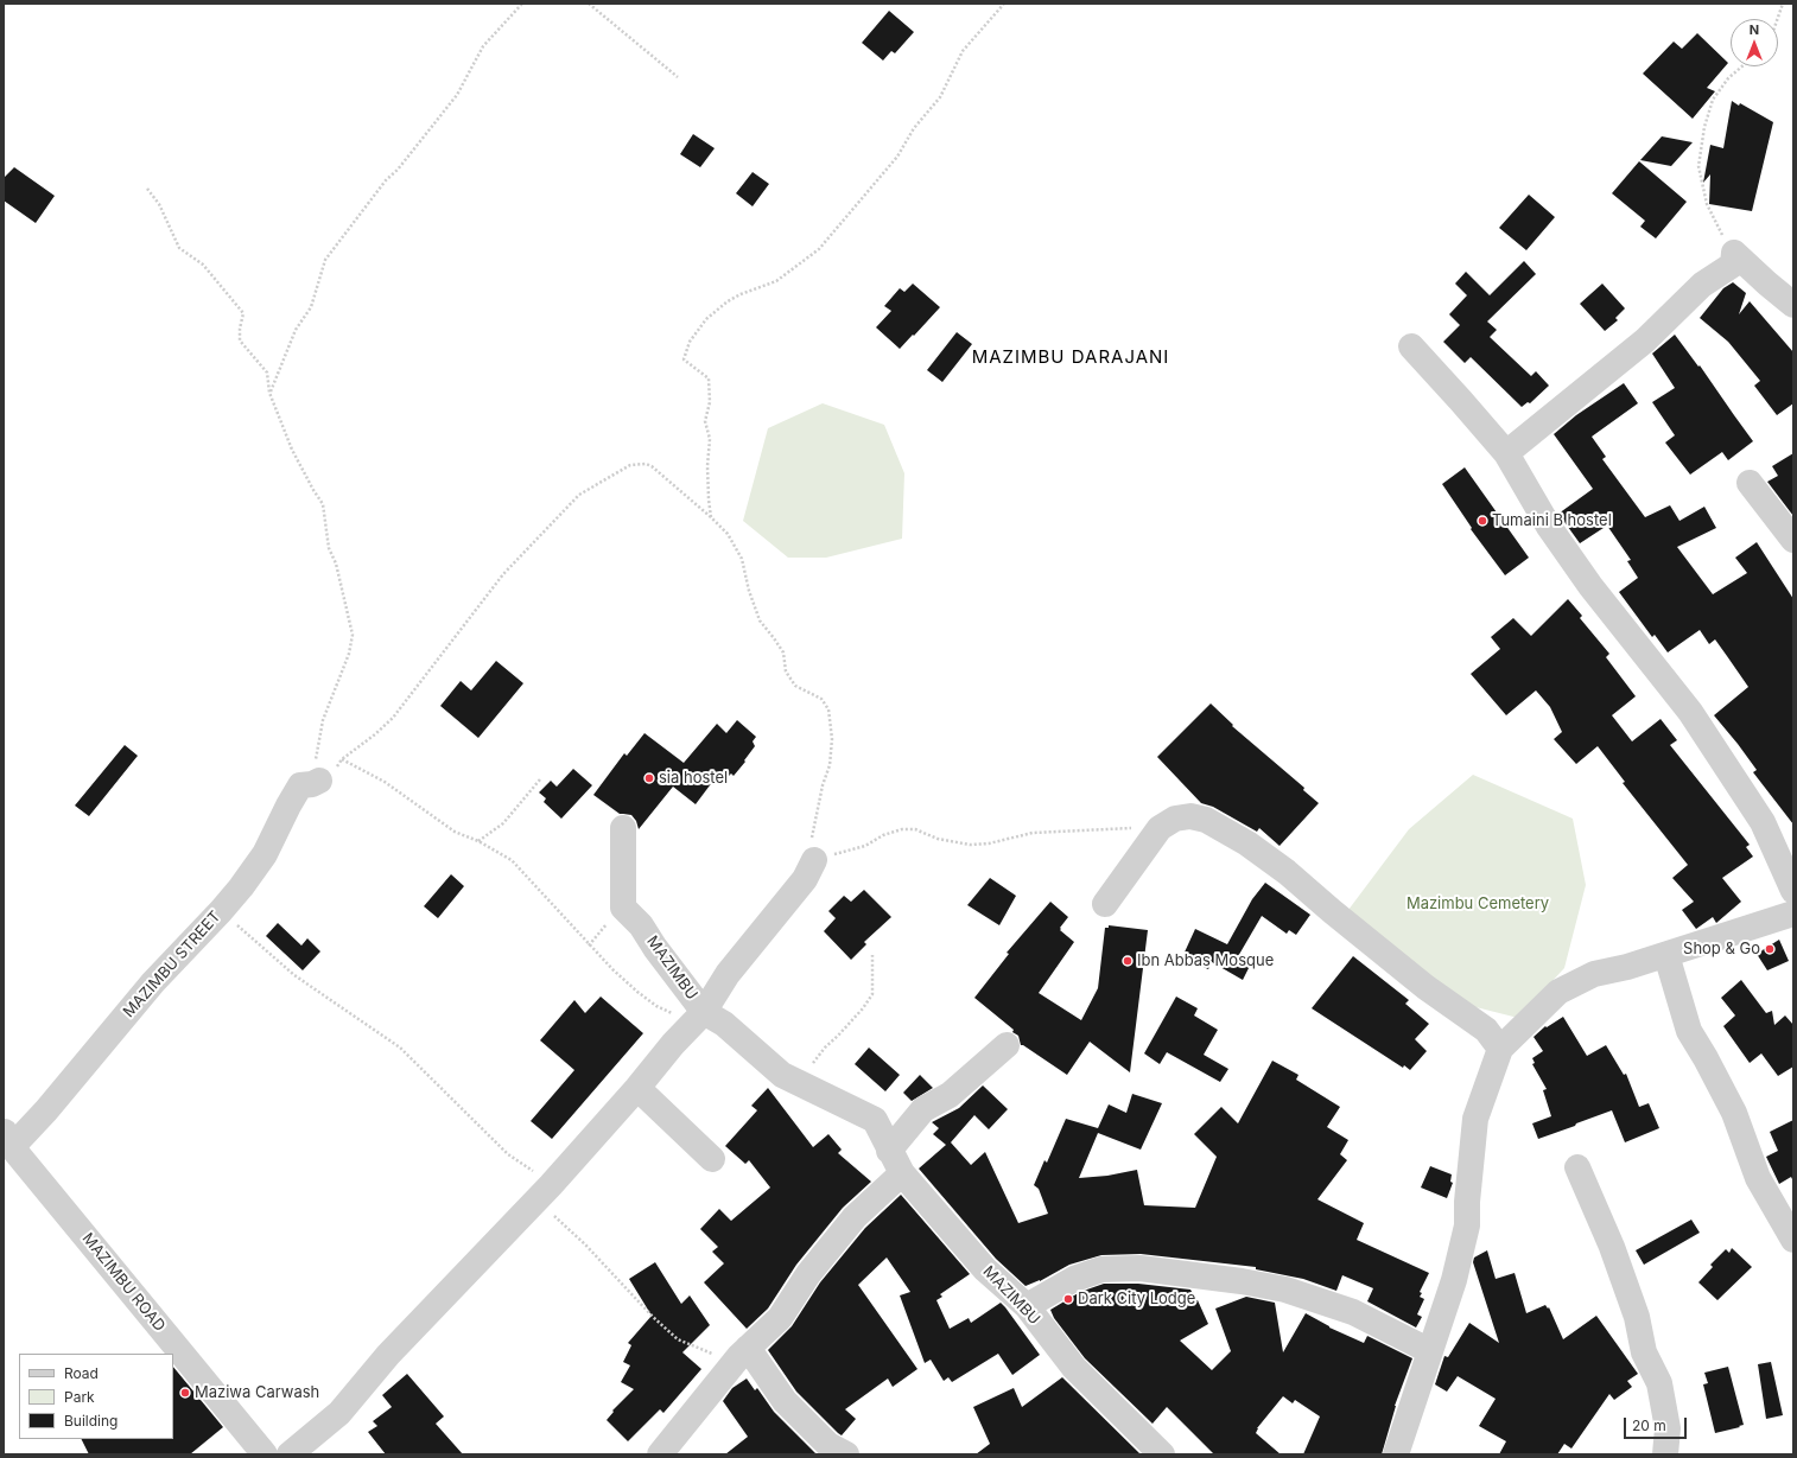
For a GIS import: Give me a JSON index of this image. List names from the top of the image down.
{
  "streets": {
    "street": ["MAZIMBU STREET", "MAZIMBU", "MAZIMBU ROAD"]
  },
  "crossings": [
    ["MAZIMBU STREET", "MAZIMBU ROAD"]
  ],
  "districts": ["MAZIMBU DARAJANI"],
  "parks": ["Mazimbu Cemetery"],
  "places": [
    "Tumaini B hostel",
    "sia hostel",
    "Shop & Go",
    "Ibn Abbas Mosque",
    "Dark City Lodge",
    "Maziwa Carwash"
  ],
  "legend": ["Road", "Park", "Building"],
  "scale_bar": "20 m",
  "north": "top"
}
